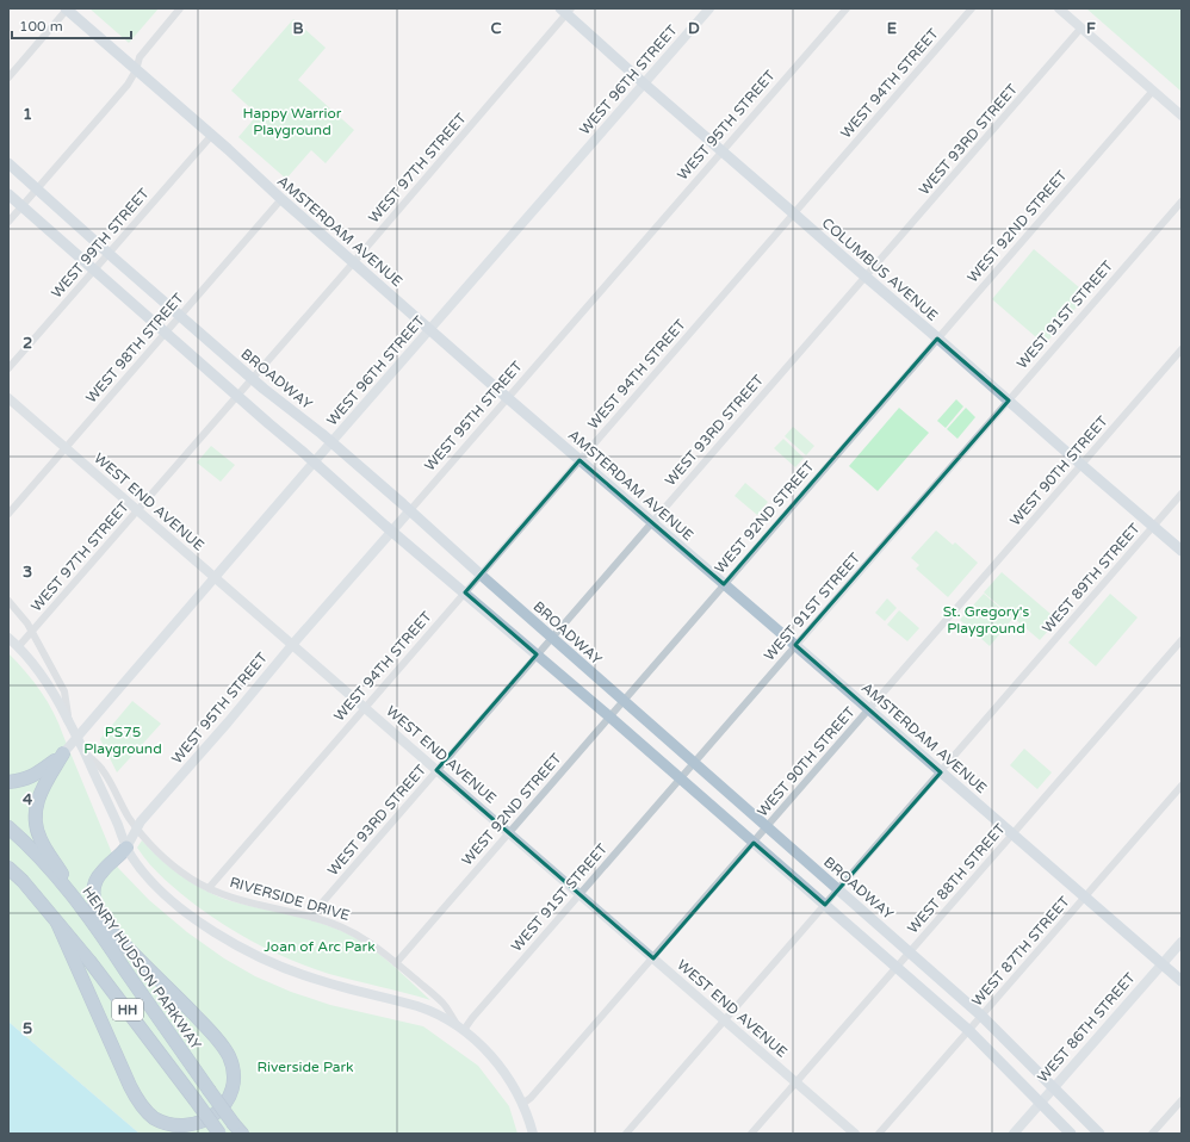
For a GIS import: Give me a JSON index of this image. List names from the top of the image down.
{
  "streets": {
    "highway": ["HENRY HUDSON PARKWAY", "HH"],
    "main road": [
      "WEST 96TH STREET",
      "WEST 95TH STREET",
      "AMSTERDAM AVENUE",
      "COLUMBUS AVENUE",
      "BROADWAY",
      "WEST END AVENUE",
      "RIVERSIDE DRIVE",
      "WEST 86TH STREET"
    ],
    "street": [
      "WEST 94TH STREET",
      "WEST 93RD STREET",
      "WEST 97TH STREET",
      "WEST 92ND STREET",
      "WEST 99TH STREET",
      "WEST 91ST STREET",
      "WEST 98TH STREET",
      "WEST 90TH STREET",
      "WEST 89TH STREET",
      "WEST 88TH STREET",
      "WEST 87TH STREET"
    ]
  },
  "crossings": [
    ["WEST 96TH STREET", "AMSTERDAM AVENUE"],
    ["WEST 96TH STREET", "COLUMBUS AVENUE"],
    ["WEST 96TH STREET", "BROADWAY"],
    ["WEST 96TH STREET", "WEST END AVENUE"],
    ["WEST 94TH STREET", "AMSTERDAM AVENUE"],
    ["WEST 94TH STREET", "COLUMBUS AVENUE"],
    ["WEST 94TH STREET", "BROADWAY"],
    ["WEST 94TH STREET", "WEST END AVENUE"],
    ["WEST 94TH STREET", "RIVERSIDE DRIVE"],
    ["WEST 95TH STREET", "AMSTERDAM AVENUE"],
    ["WEST 95TH STREET", "COLUMBUS AVENUE"],
    ["WEST 95TH STREET", "BROADWAY"],
    ["WEST 95TH STREET", "WEST END AVENUE"],
    ["WEST 95TH STREET", "RIVERSIDE DRIVE"],
    ["WEST 93RD STREET", "AMSTERDAM AVENUE"],
    ["WEST 93RD STREET", "COLUMBUS AVENUE"],
    ["WEST 93RD STREET", "BROADWAY"],
    ["WEST 93RD STREET", "WEST END AVENUE"],
    ["WEST 93RD STREET", "RIVERSIDE DRIVE"],
    ["WEST 97TH STREET", "AMSTERDAM AVENUE"],
    ["WEST 97TH STREET", "COLUMBUS AVENUE"],
    ["WEST 97TH STREET", "BROADWAY"],
    ["WEST 97TH STREET", "WEST END AVENUE"],
    ["WEST 97TH STREET", "RIVERSIDE DRIVE"],
    ["WEST 92ND STREET", "AMSTERDAM AVENUE"],
    ["WEST 92ND STREET", "COLUMBUS AVENUE"],
    ["WEST 92ND STREET", "BROADWAY"],
    ["WEST 92ND STREET", "WEST END AVENUE"],
    ["WEST 92ND STREET", "RIVERSIDE DRIVE"],
    ["AMSTERDAM AVENUE", "WEST 99TH STREET"],
    ["AMSTERDAM AVENUE", "WEST 91ST STREET"],
    ["AMSTERDAM AVENUE", "WEST 98TH STREET"],
    ["AMSTERDAM AVENUE", "WEST 90TH STREET"],
    ["AMSTERDAM AVENUE", "WEST 89TH STREET"],
    ["AMSTERDAM AVENUE", "WEST 88TH STREET"],
    ["AMSTERDAM AVENUE", "WEST 87TH STREET"],
    ["AMSTERDAM AVENUE", "WEST 86TH STREET"],
    ["WEST 99TH STREET", "BROADWAY"],
    ["COLUMBUS AVENUE", "WEST 91ST STREET"],
    ["COLUMBUS AVENUE", "WEST 90TH STREET"],
    ["COLUMBUS AVENUE", "WEST 89TH STREET"],
    ["WEST 91ST STREET", "BROADWAY"],
    ["WEST 91ST STREET", "WEST END AVENUE"],
    ["WEST 91ST STREET", "RIVERSIDE DRIVE"],
    ["WEST 98TH STREET", "BROADWAY"],
    ["WEST 98TH STREET", "WEST END AVENUE"],
    ["BROADWAY", "WEST 90TH STREET"],
    ["BROADWAY", "WEST 89TH STREET"],
    ["BROADWAY", "WEST 88TH STREET"],
    ["BROADWAY", "WEST 87TH STREET"],
    ["BROADWAY", "WEST 86TH STREET"],
    ["WEST 90TH STREET", "WEST END AVENUE"],
    ["WEST 90TH STREET", "RIVERSIDE DRIVE"],
    ["WEST END AVENUE", "WEST 89TH STREET"],
    ["WEST END AVENUE", "WEST 88TH STREET"]
  ],
  "parks": [
    "Happy Warrior Playground",
    "St. Gregory's Playground",
    "PS75 Playground",
    "Joan of Arc Park",
    "Riverside Park"
  ],
  "scale_bar": "100 m",
  "grid": {
    "columns": [
      "B",
      "C",
      "D",
      "E",
      "F"
    ],
    "rows": [
      "1",
      "2",
      "3",
      "4",
      "5"
    ]
  }
}
